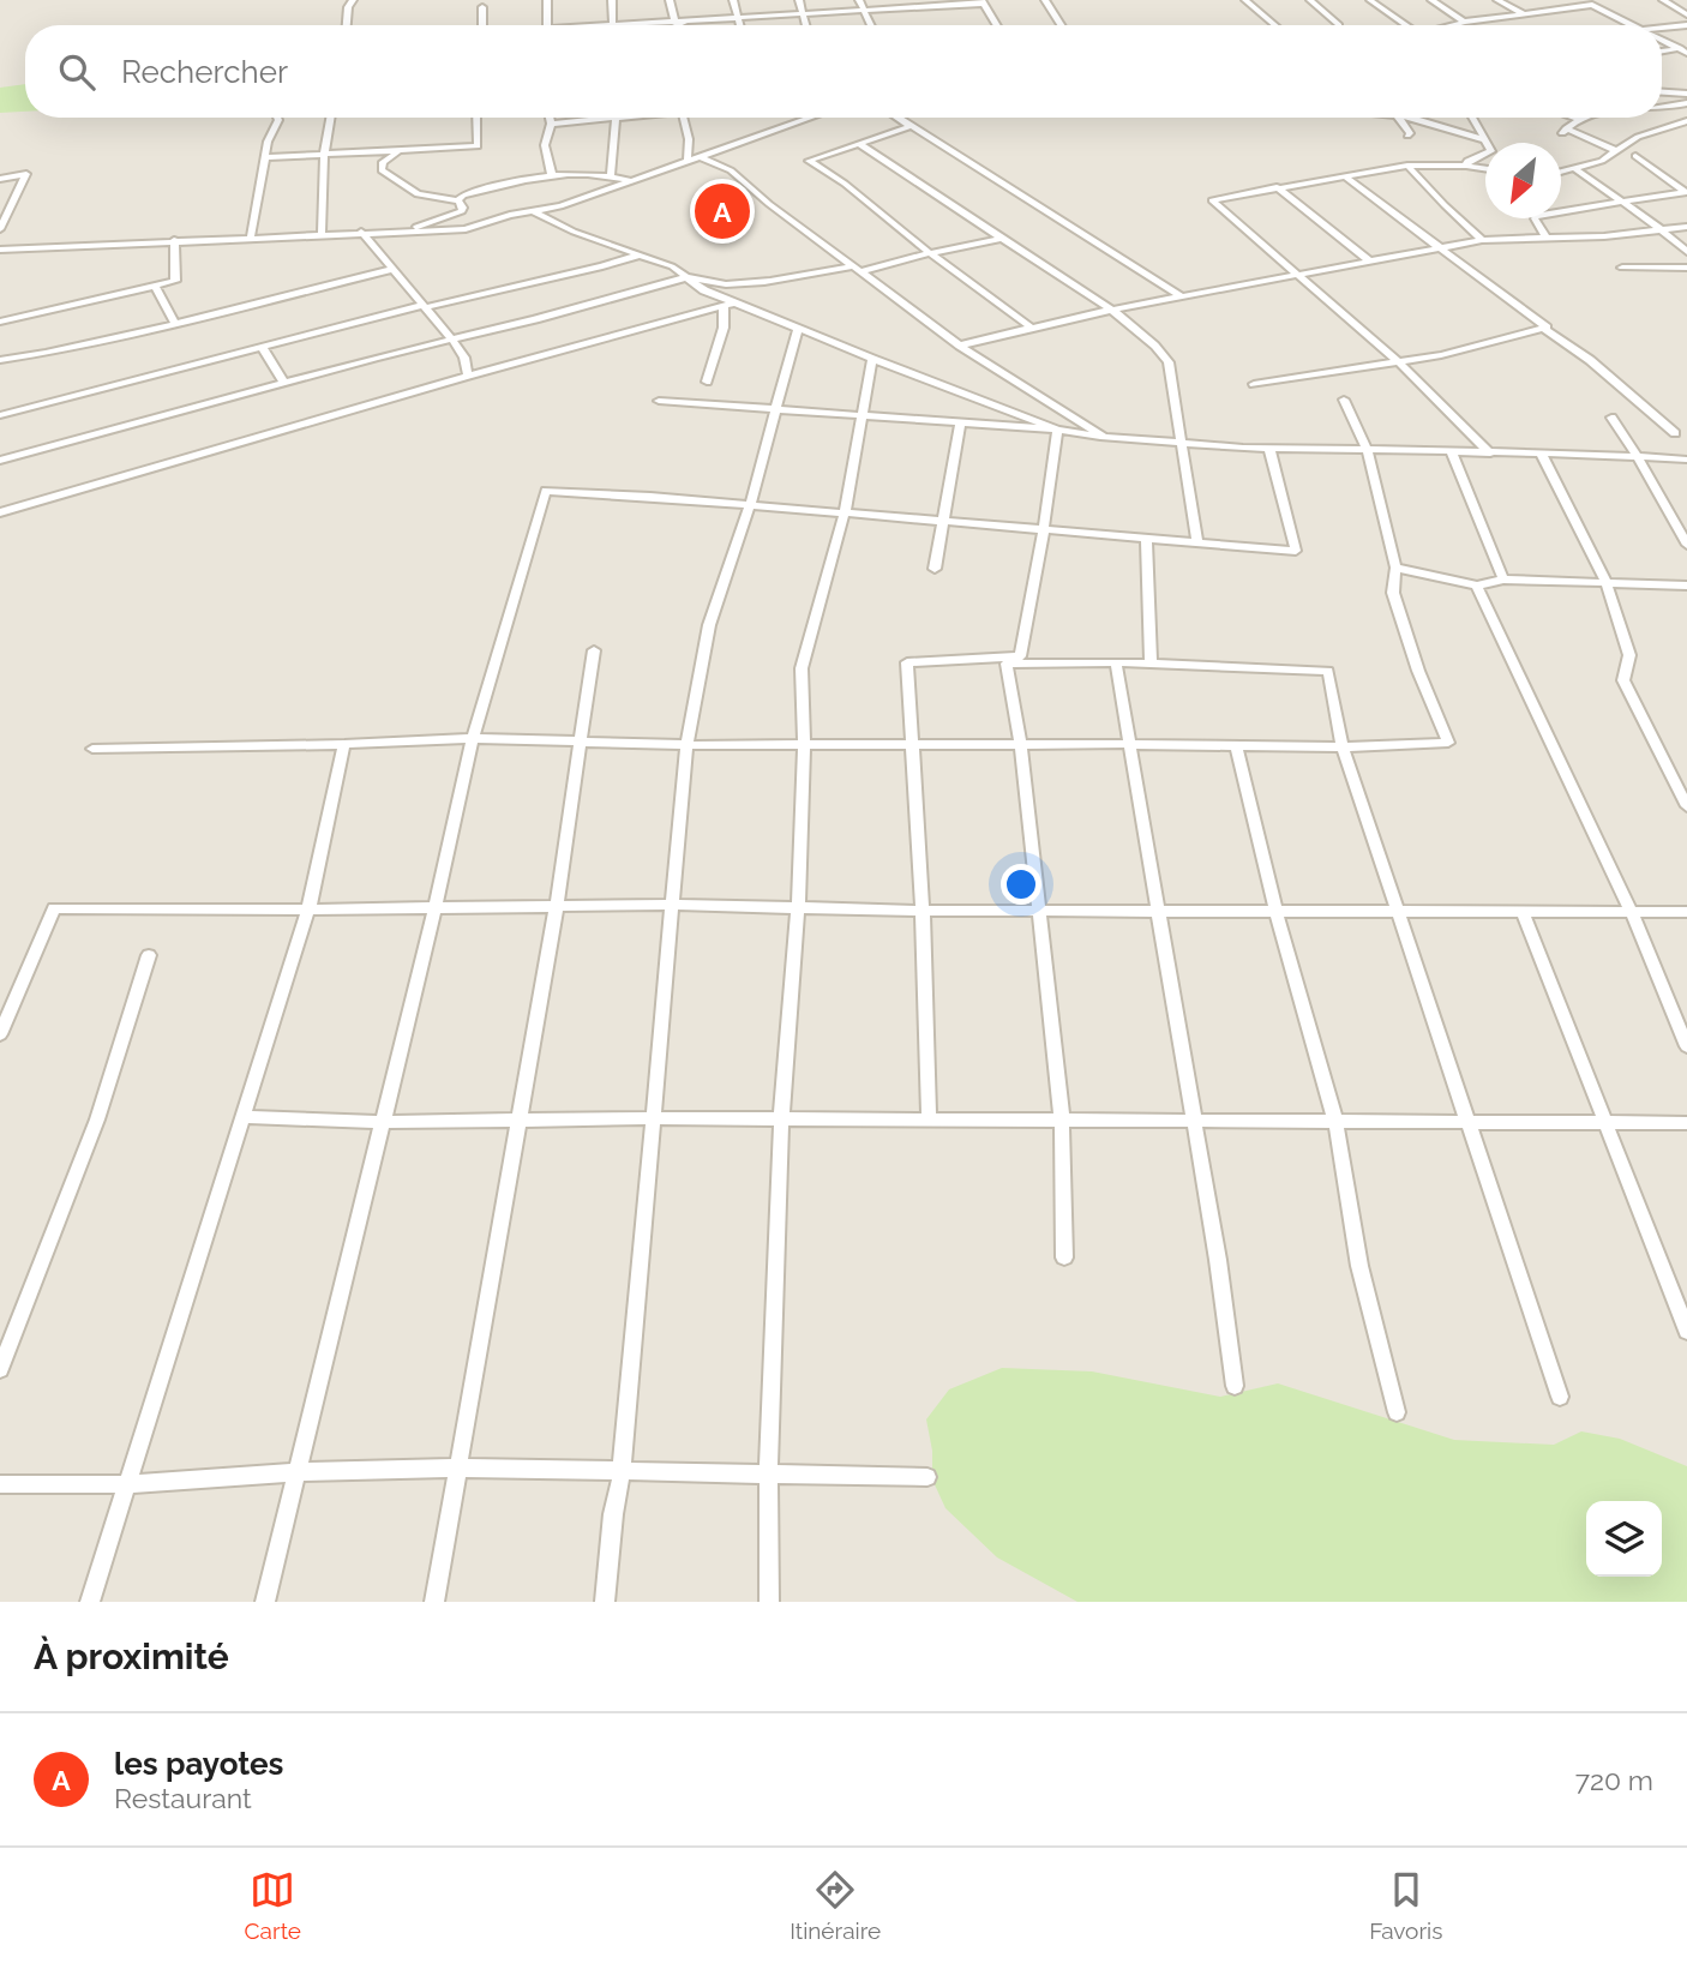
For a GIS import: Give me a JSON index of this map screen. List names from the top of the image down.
{
  "north": "bottom left",
  "page": {
    "search": "Rechercher",
    "pins": "A",
    "heading": "À proximité",
    "list": [
      {
        "mark": "A",
        "name": "les payotes",
        "note": "Restaurant",
        "value": "720 m"
      }
    ],
    "nav": ["Carte", "Itinéraire", "Favoris"]
  }
}
